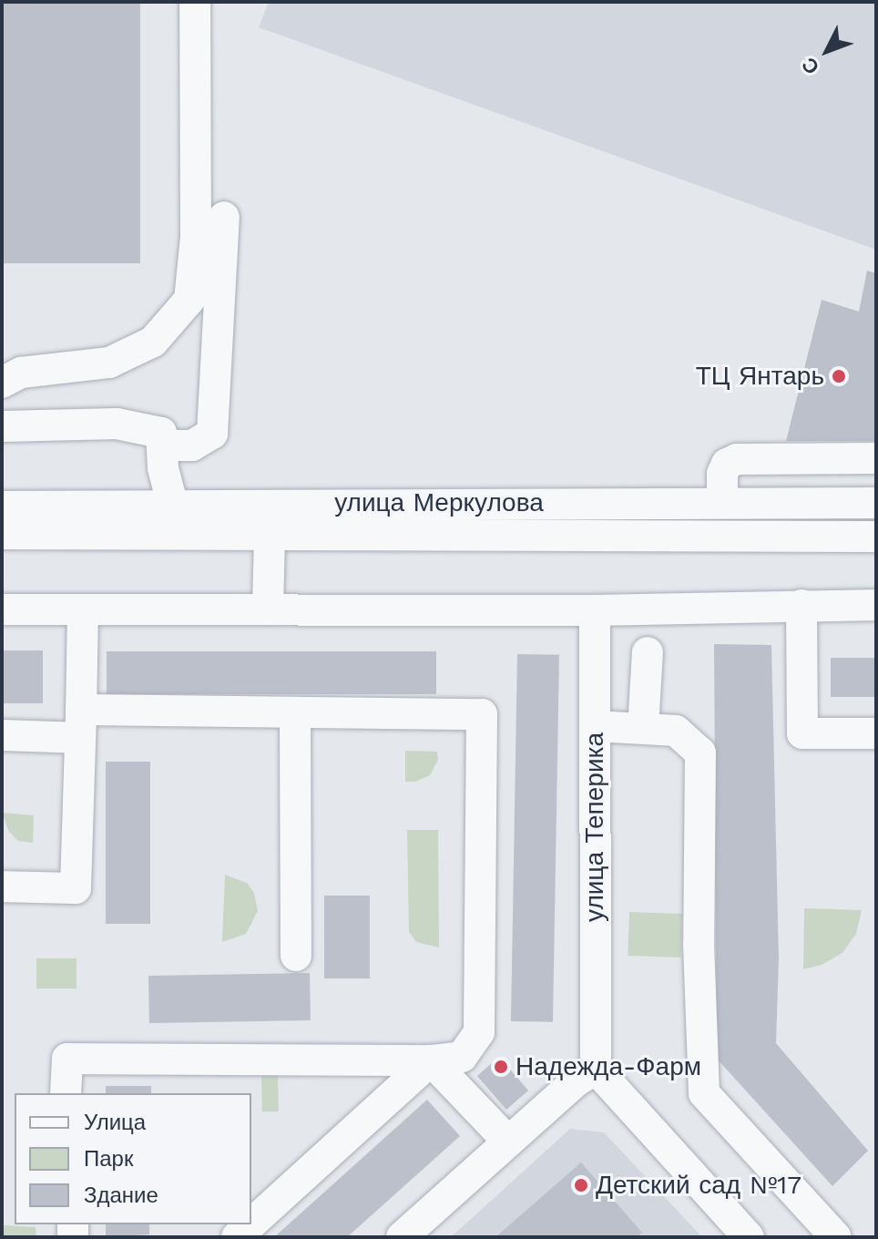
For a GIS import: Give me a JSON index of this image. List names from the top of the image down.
{
  "streets": {
    "street": ["улица Меркулова", "улица Теперика"]
  },
  "places": ["ТЦ Янтарь", "Надежда-Фарм", "Детский сад №17"],
  "legend": ["Улица", "Парк", "Здание"],
  "north": "bottom left"
}
